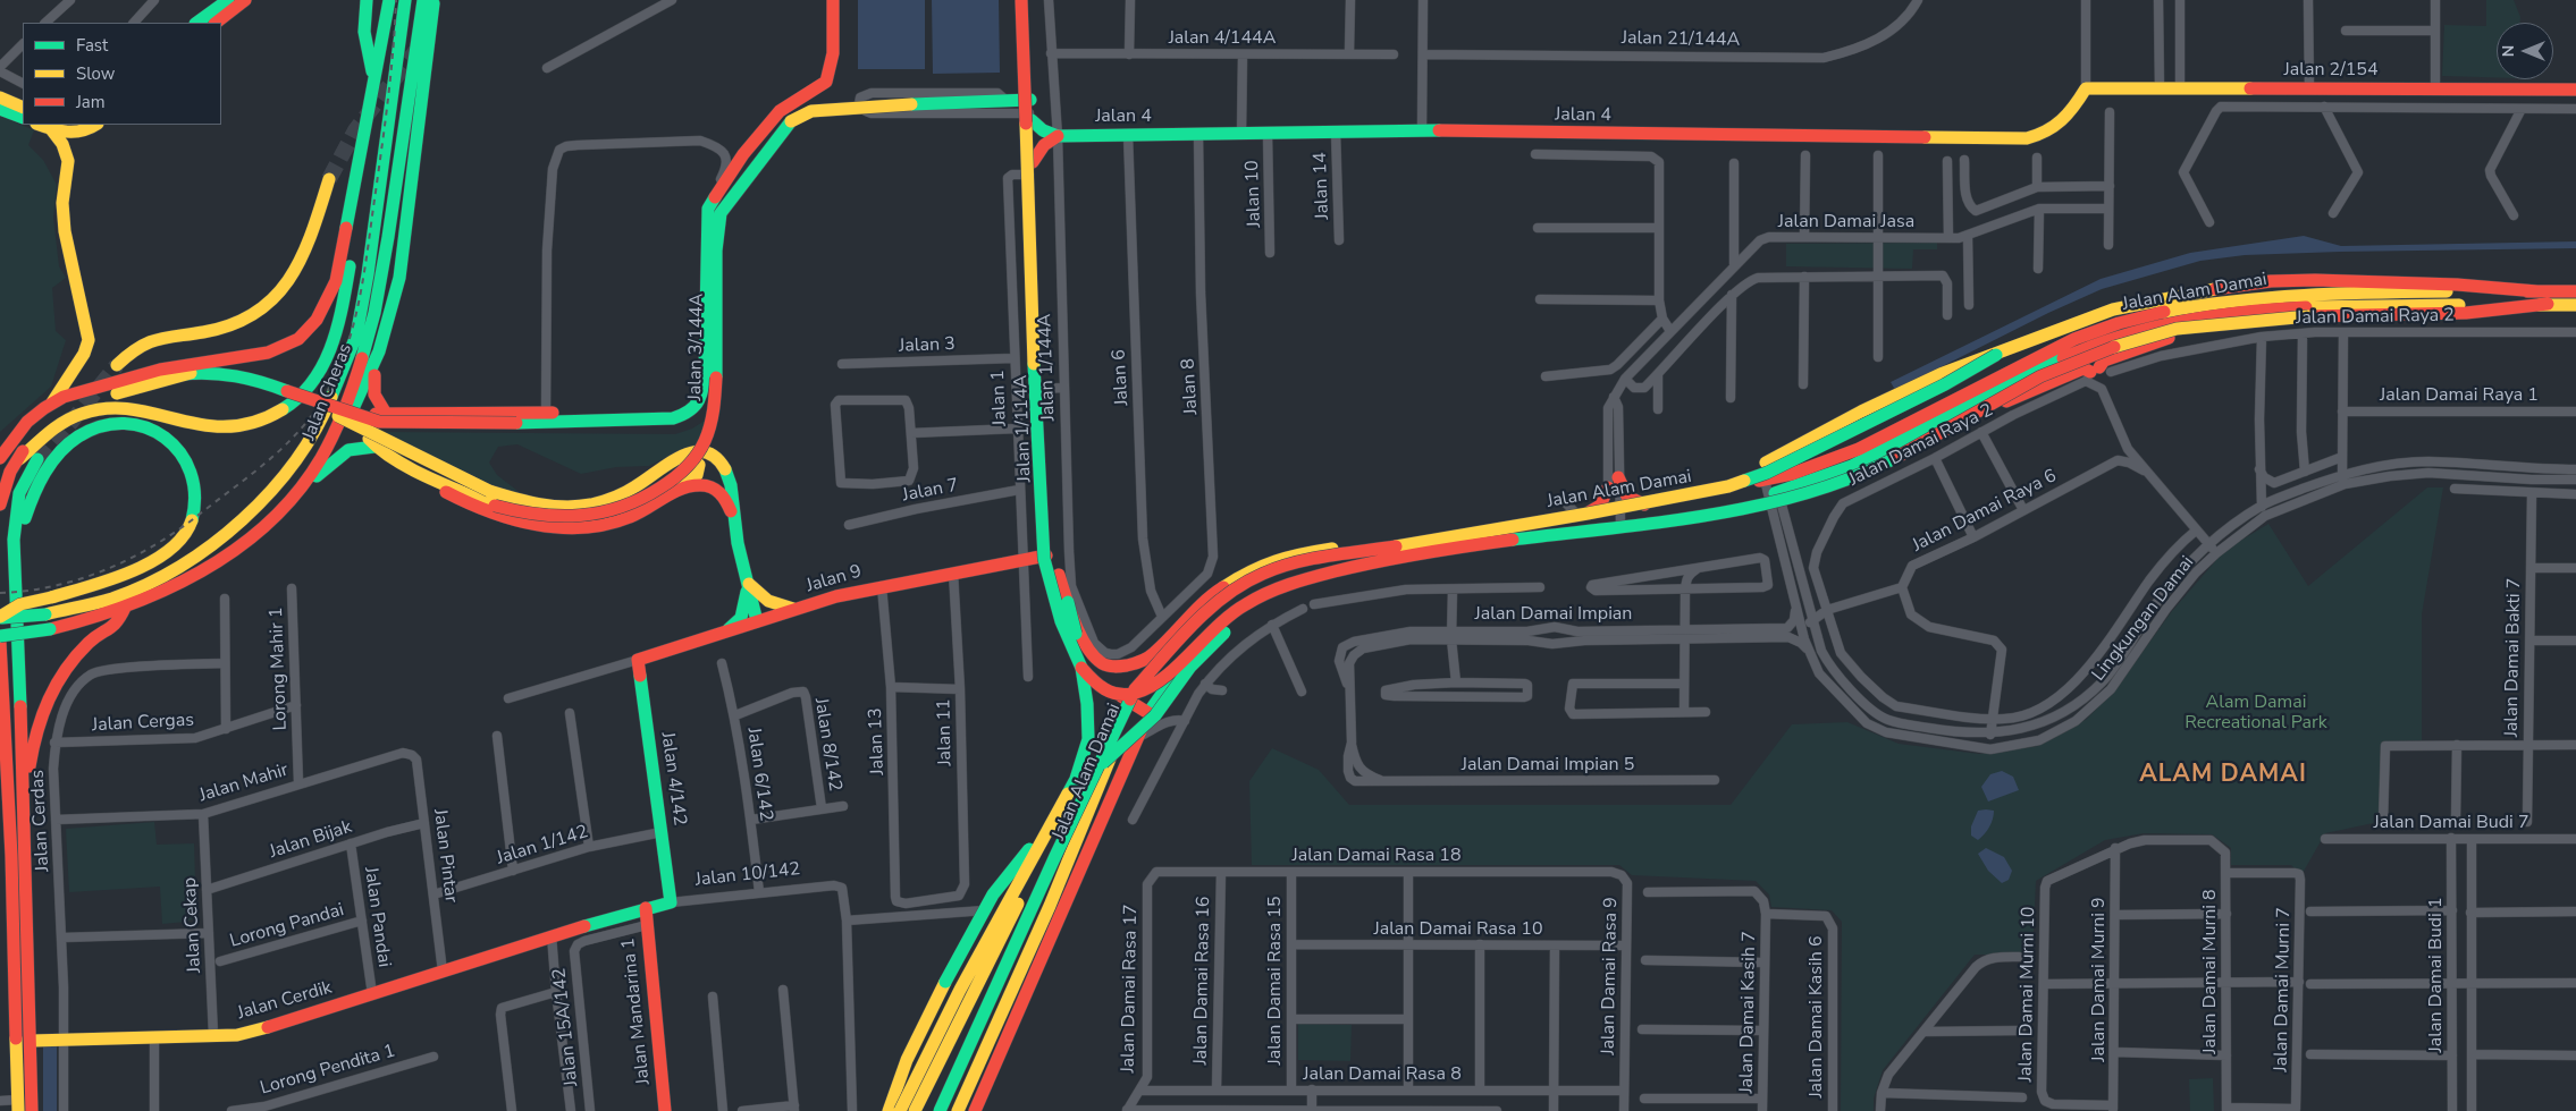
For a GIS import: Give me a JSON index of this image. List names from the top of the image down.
{
  "streets": {
    "main road": [
      "Jalan 2/154",
      "Jalan 4",
      "Jalan Alam Damai",
      "Jalan 3/144A",
      "Jalan Cheras",
      "Jalan 1/114A",
      "Jalan 9",
      "Jalan 4/142",
      "Jalan 10/142",
      "Jalan Cerdik",
      "Jalan Mandarina 1"
    ],
    "street": [
      "Jalan 4/144A",
      "Jalan 21/144A",
      "Jalan 14",
      "Jalan 10",
      "Jalan Damai Jasa",
      "Jalan Damai Raya 2",
      "Jalan 3",
      "Jalan 1/144A",
      "Jalan 6",
      "Jalan 8",
      "Jalan Damai Raya 1",
      "Jalan 1",
      "Jalan 7",
      "Jalan Damai Raya 6",
      "Jalan Damai Impian",
      "Lingkungan Damai",
      "Jalan Damai Bakti 7",
      "Lorong Mahir 1",
      "Jalan Cergas",
      "Jalan 11",
      "Jalan 13",
      "Jalan 8/142",
      "Jalan Damai Impian 5",
      "Jalan 6/142",
      "Jalan Mahir",
      "Jalan Cerdas",
      "Jalan Damai Budi 7",
      "Jalan Bijak",
      "Jalan 1/142",
      "Jalan Pintar",
      "Jalan Damai Rasa 18",
      "Jalan Pandai",
      "Jalan Cekap",
      "Lorong Pandai",
      "Jalan Damai Rasa 10",
      "Jalan Damai Murni 8",
      "Jalan Damai Budi 1",
      "Jalan Damai Rasa 9",
      "Jalan Damai Murni 9",
      "Jalan Damai Rasa 16",
      "Jalan Damai Rasa 15",
      "Jalan Damai Rasa 17",
      "Jalan Damai Murni 7",
      "Jalan Damai Murni 10",
      "Jalan Damai Kasih 7",
      "Jalan Damai Kasih 6",
      "Jalan 15A/142",
      "Lorong Pendita 1",
      "Jalan Damai Rasa 8"
    ]
  },
  "crossings": [
    ["Jalan 4/144A", "Jalan 1/144A"],
    ["Jalan 2/154", "Jalan 4"],
    ["Jalan 4", "Jalan 14"],
    ["Jalan 4", "Jalan 10"],
    ["Jalan 4", "Jalan 1/144A"],
    ["Jalan 4", "Jalan 6"],
    ["Jalan 4", "Jalan 8"],
    ["Jalan Damai Jasa", "Jalan Alam Damai"],
    ["Jalan Alam Damai", "Jalan 1/114A"],
    ["Jalan Alam Damai", "Lingkungan Damai"],
    ["Jalan 3", "Jalan 1"],
    ["Jalan 1/144A", "Jalan 6"],
    ["Jalan 1/144A", "Jalan 8"],
    ["Jalan 6", "Jalan 8"],
    ["Jalan 1", "Jalan 1/114A"],
    ["Jalan 1", "Jalan 7"],
    ["Jalan 1", "Jalan 9"],
    ["Jalan 1/114A", "Jalan 9"],
    ["Jalan 9", "Jalan 11"],
    ["Jalan 9", "Jalan 13"],
    ["Jalan 9", "Jalan 4/142"],
    ["Jalan Damai Impian", "Lingkungan Damai"],
    ["Jalan Damai Impian", "Jalan Damai Impian 5"],
    ["Lorong Mahir 1", "Jalan Cergas"],
    ["Lorong Mahir 1", "Jalan Mahir"],
    ["Jalan Cergas", "Jalan Cerdas"],
    ["Jalan 11", "Jalan 13"],
    ["Jalan 8/142", "Jalan 6/142"],
    ["Jalan 6/142", "Jalan 10/142"],
    ["Jalan 4/142", "Jalan 1/142"],
    ["Jalan 4/142", "Jalan 10/142"],
    ["Jalan Mahir", "Jalan Cerdas"],
    ["Jalan Mahir", "Jalan Pintar"],
    ["Jalan Mahir", "Jalan Cekap"],
    ["Jalan Cerdas", "Jalan Cerdik"],
    ["Jalan Damai Budi 7", "Jalan Damai Budi 1"],
    ["Jalan Bijak", "Jalan Pintar"],
    ["Jalan Bijak", "Jalan Pandai"],
    ["Jalan Bijak", "Jalan Cekap"],
    ["Jalan 1/142", "Jalan Pintar"],
    ["Jalan Pintar", "Jalan 10/142"],
    ["Jalan Pintar", "Jalan Cerdik"],
    ["Jalan Damai Rasa 18", "Jalan Damai Rasa 9"],
    ["Jalan Damai Rasa 18", "Jalan Damai Rasa 16"],
    ["Jalan Damai Rasa 18", "Jalan Damai Rasa 15"],
    ["Jalan Damai Rasa 18", "Jalan Damai Rasa 17"],
    ["Jalan 10/142", "Jalan Cerdik"],
    ["Jalan 10/142", "Jalan Mandarina 1"],
    ["Jalan Pandai", "Lorong Pandai"],
    ["Jalan Pandai", "Jalan Cerdik"],
    ["Jalan Cekap", "Jalan Cerdik"],
    ["Jalan Damai Rasa 10", "Jalan Damai Rasa 9"],
    ["Jalan Damai Rasa 10", "Jalan Damai Rasa 15"],
    ["Jalan Damai Murni 8", "Jalan Damai Murni 9"],
    ["Jalan Damai Murni 8", "Jalan Damai Murni 7"],
    ["Jalan Damai Murni 8", "Jalan Damai Murni 10"],
    ["Jalan Damai Rasa 9", "Jalan Damai Rasa 8"],
    ["Jalan Damai Murni 9", "Jalan Damai Murni 10"],
    ["Jalan Damai Rasa 16", "Jalan Damai Rasa 8"],
    ["Jalan Damai Rasa 15", "Jalan Damai Rasa 8"],
    ["Jalan Damai Rasa 17", "Jalan Damai Rasa 8"],
    ["Jalan Mandarina 1", "Jalan 15A/142"],
    ["Jalan Damai Kasih 7", "Jalan Damai Kasih 6"]
  ],
  "districts": ["ALAM DAMAI"],
  "parks": ["Alam Damai Recreational Park"],
  "legend": ["Fast", "Slow", "Jam"],
  "north": "left"
}
